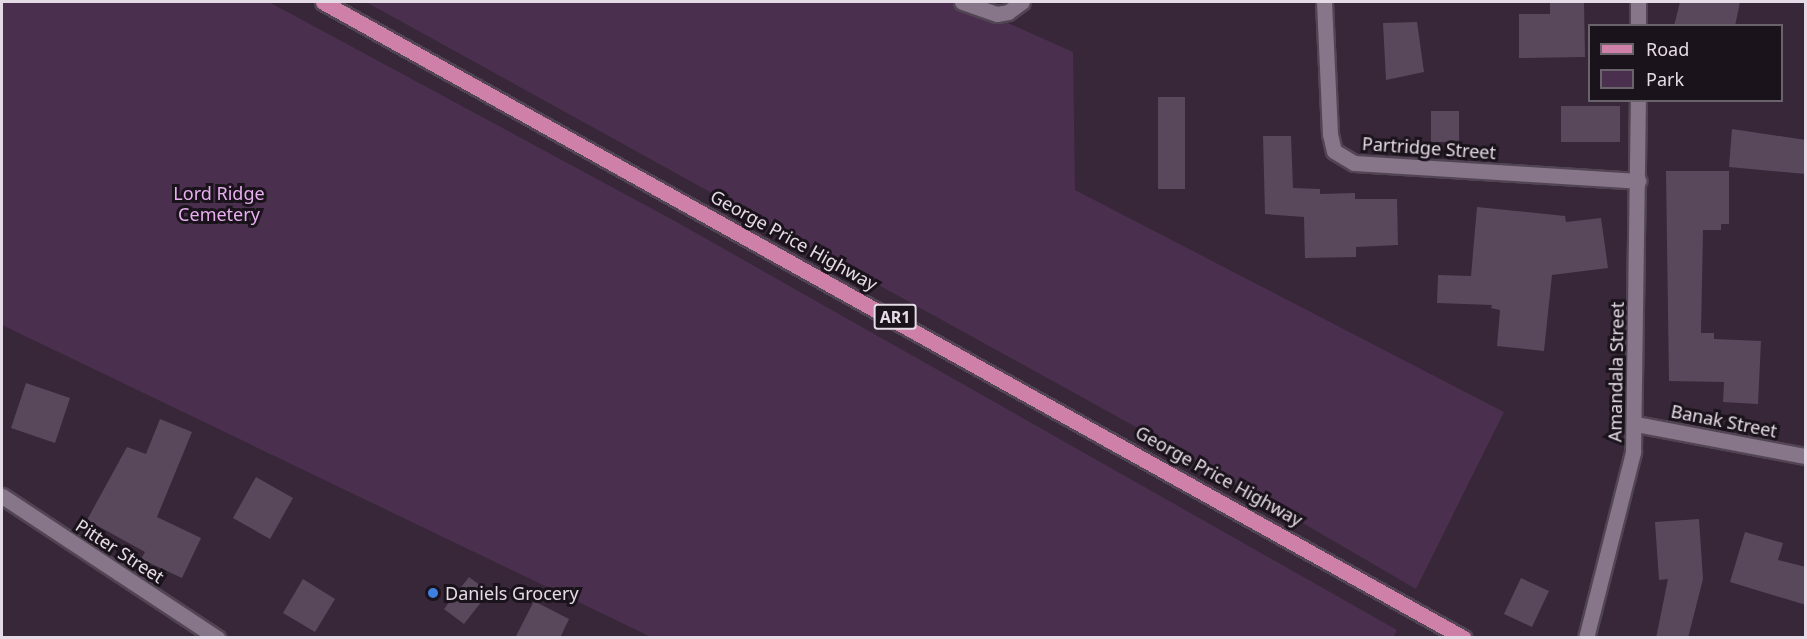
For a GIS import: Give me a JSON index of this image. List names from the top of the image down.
{
  "streets": {
    "main road": ["George Price Highway", "AR1"],
    "street": [
      "Partridge Street",
      "Amandala Street",
      "Banak Street",
      "Pitter Street"
    ]
  },
  "crossings": [
    ["Partridge Street", "Amandala Street"],
    ["Amandala Street", "Banak Street"]
  ],
  "parks": ["Lord Ridge Cemetery"],
  "places": ["Daniels Grocery"],
  "legend": ["Road", "Park"]
}
